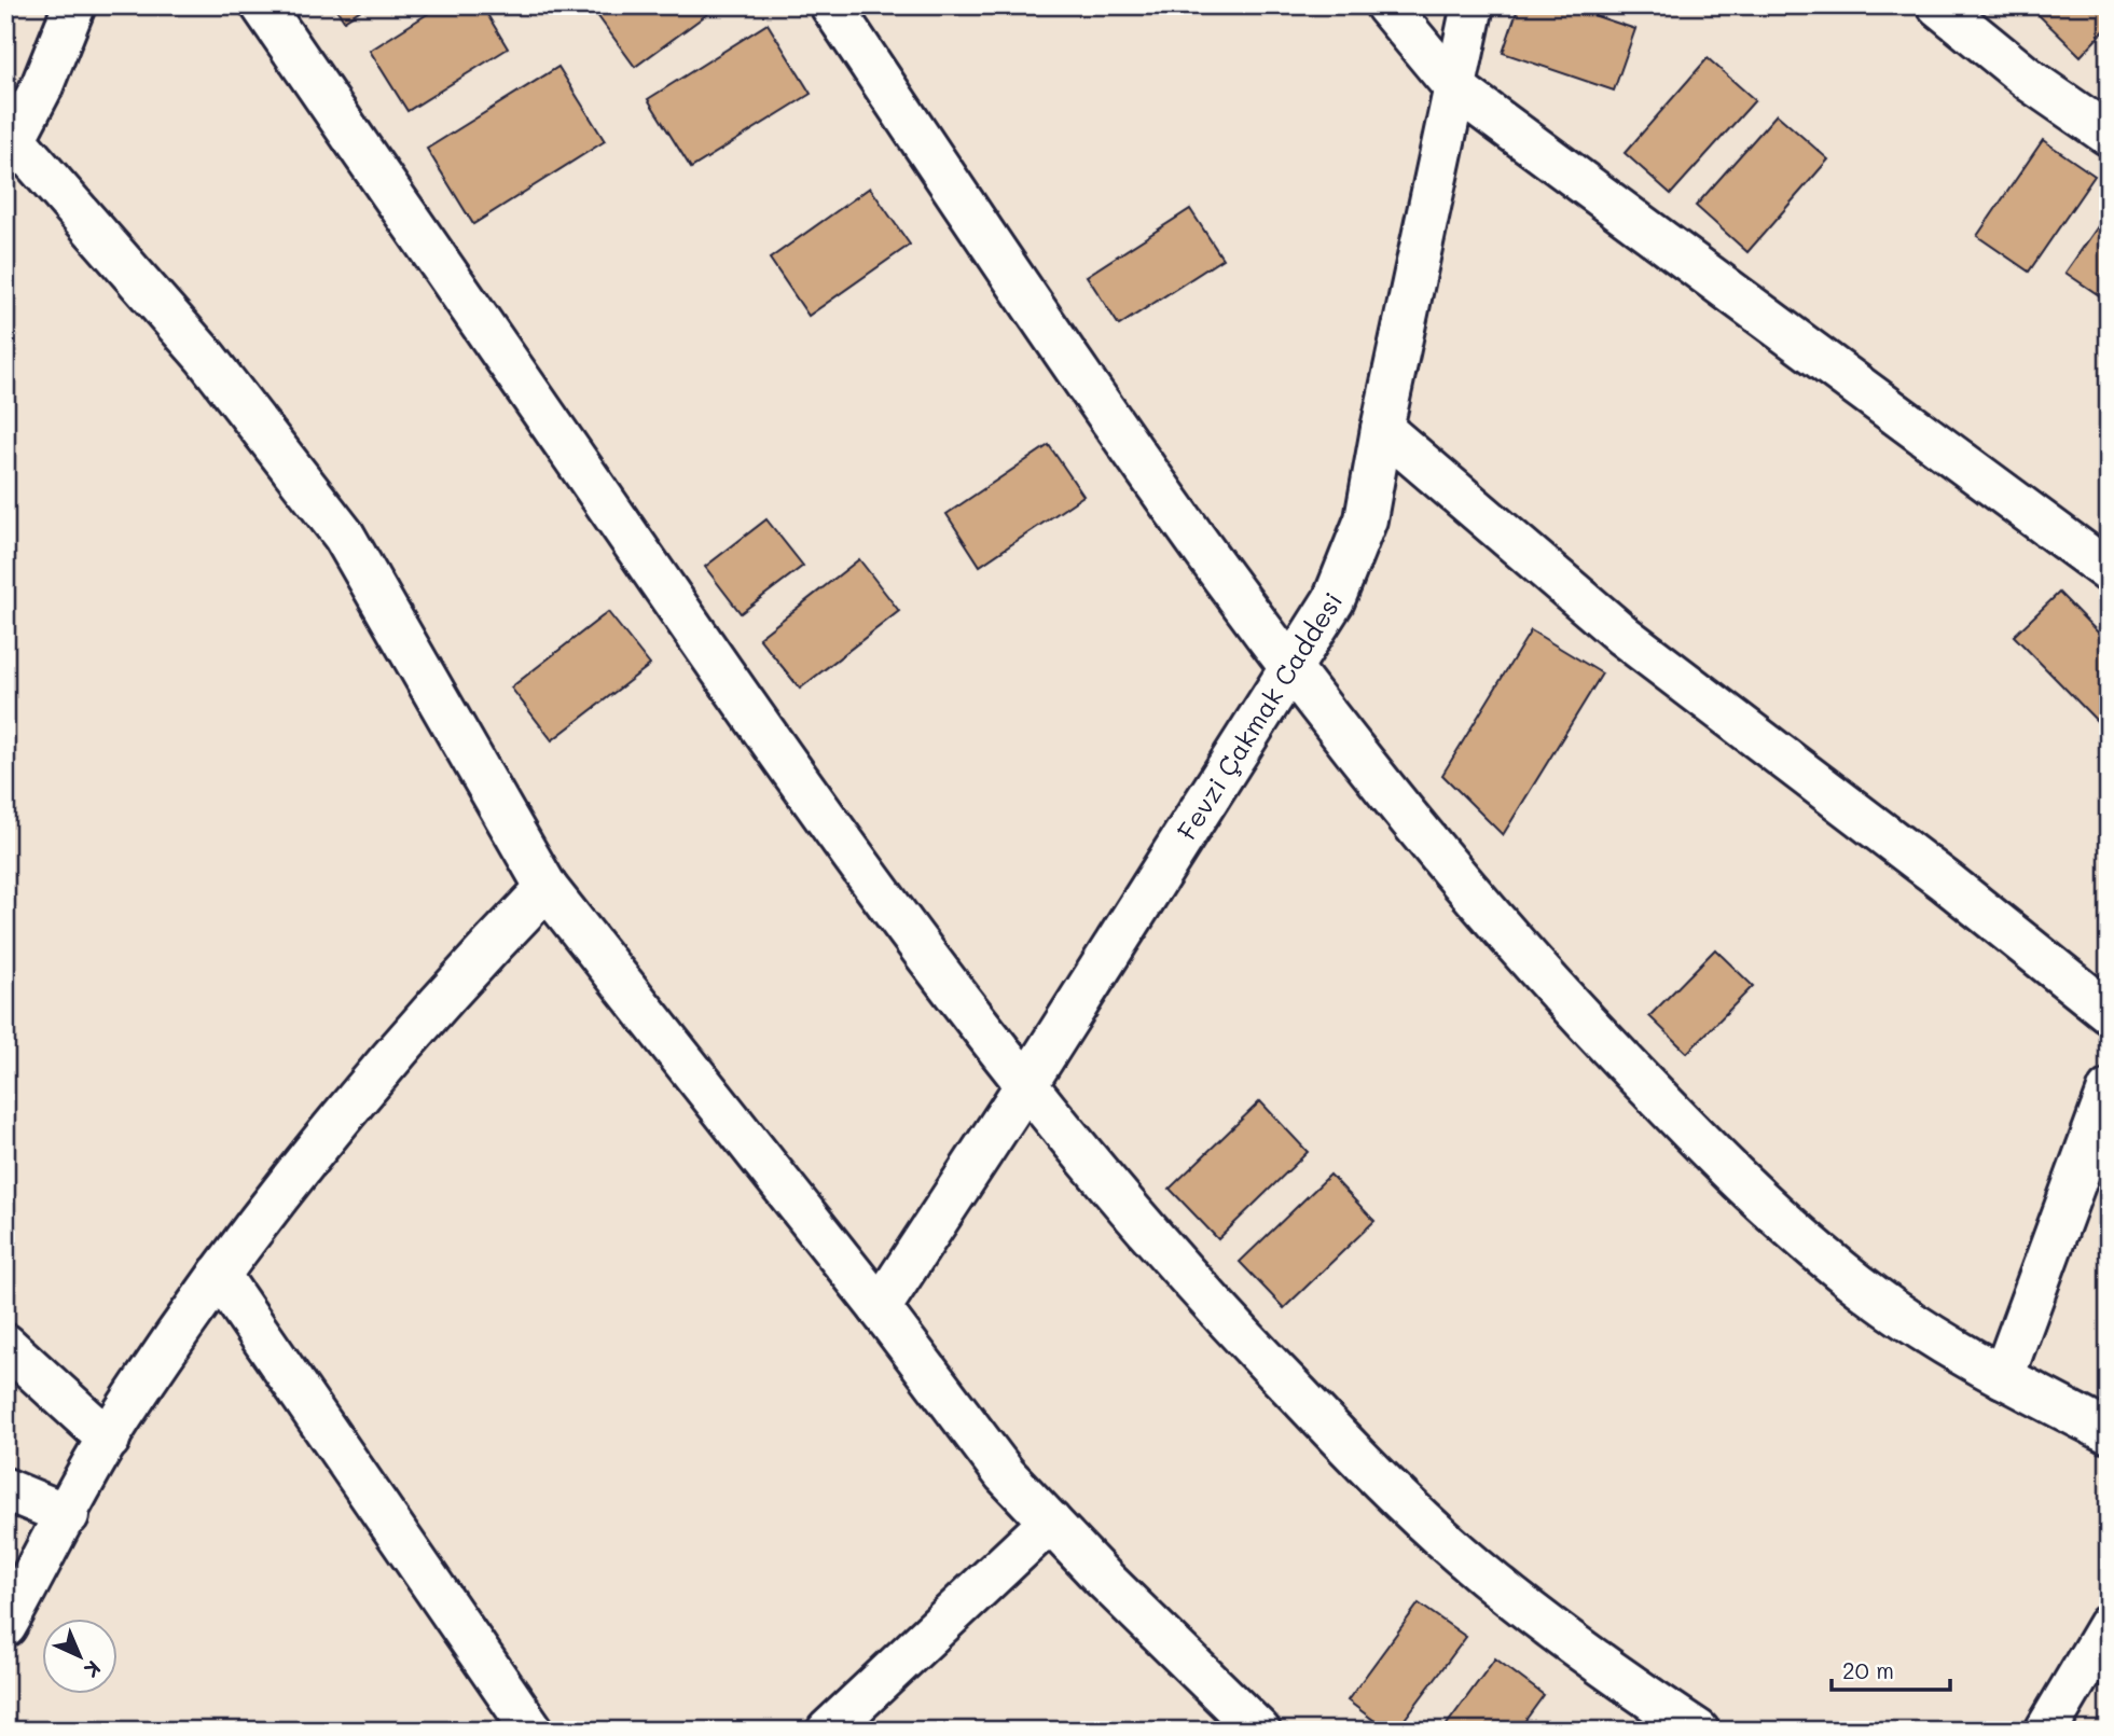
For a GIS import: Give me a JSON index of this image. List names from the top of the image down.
{
  "streets": {
    "street": ["Fevzi Çakmak Caddesi"]
  },
  "scale_bar": "20 m",
  "north": "bottom right"
}
